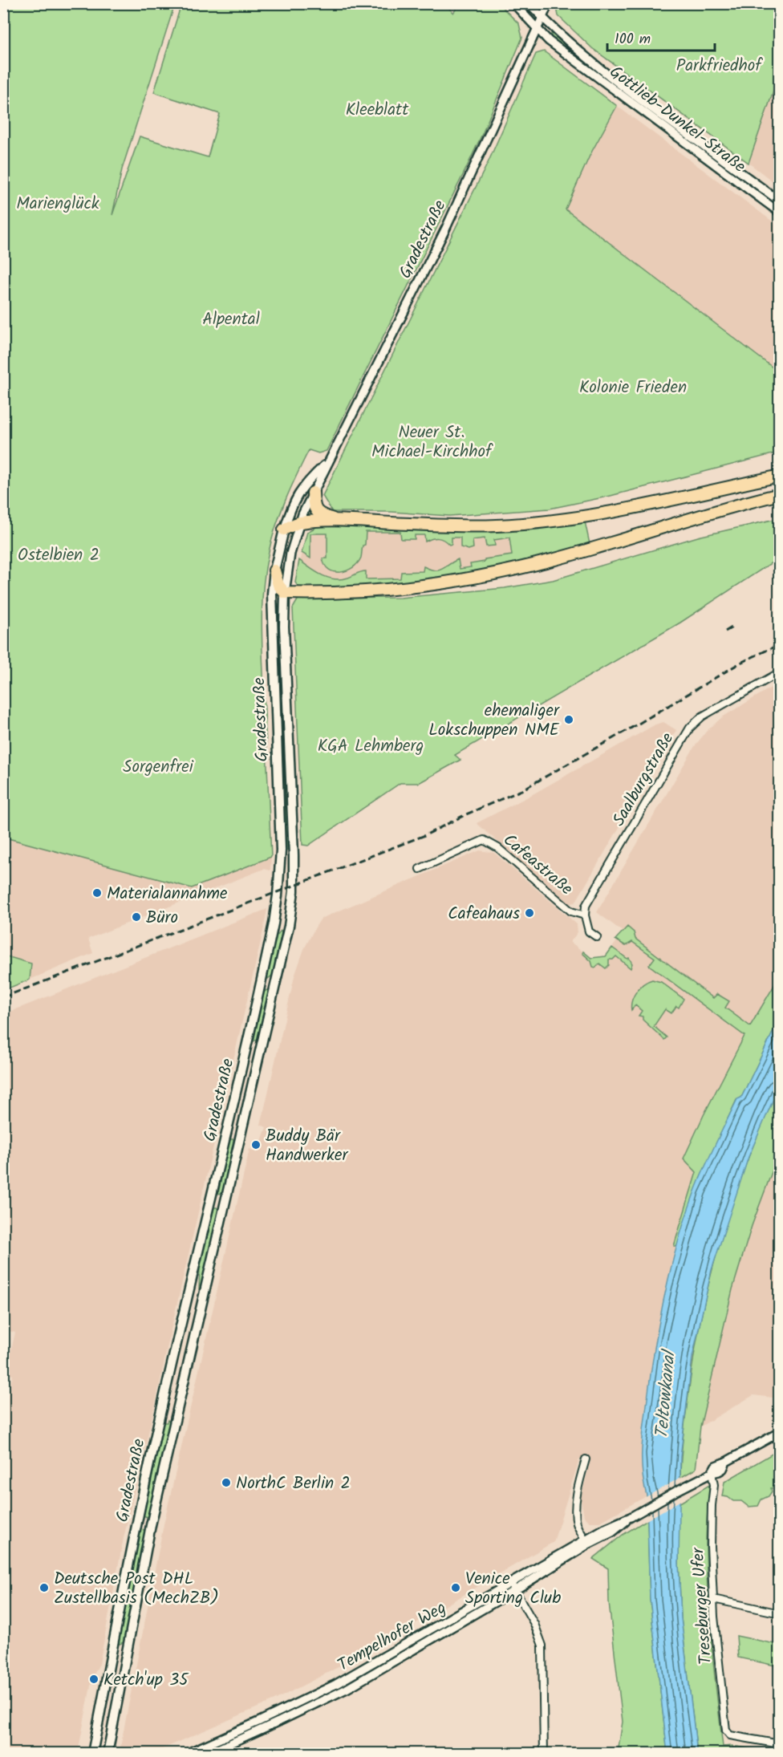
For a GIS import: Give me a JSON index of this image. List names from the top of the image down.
{
  "streets": {
    "main road": ["Gradestraße"],
    "street": [
      "Gottlieb-Dunkel-Straße",
      "Saalburgstraße",
      "Cafeastraße",
      "Treseburger Ufer",
      "Tempelhofer Weg"
    ]
  },
  "crossings": [
    ["Gottlieb-Dunkel-Straße", "Gradestraße"],
    ["Saalburgstraße", "Cafeastraße"],
    ["Treseburger Ufer", "Tempelhofer Weg"]
  ],
  "water": ["Teltowkanal"],
  "parks": [
    "Parkfriedhof",
    "Kleeblatt",
    "Marienglück",
    "Alpental",
    "Kolonie Frieden",
    "Neuer St. Michael-Kirchhof",
    "Ostelbien 2",
    "KGA Lehmberg",
    "Sorgenfrei"
  ],
  "places": [
    "ehemaliger Lokschuppen NME",
    "Materialannahme",
    "Cafeahaus",
    "Büro",
    "Buddy Bär Handwerker",
    "NorthC Berlin 2",
    "Deutsche Post DHL Zustellbasis (MechZB)",
    "Venice Sporting Club",
    "Ketch'up 35"
  ],
  "scale_bar": "100 m"
}
